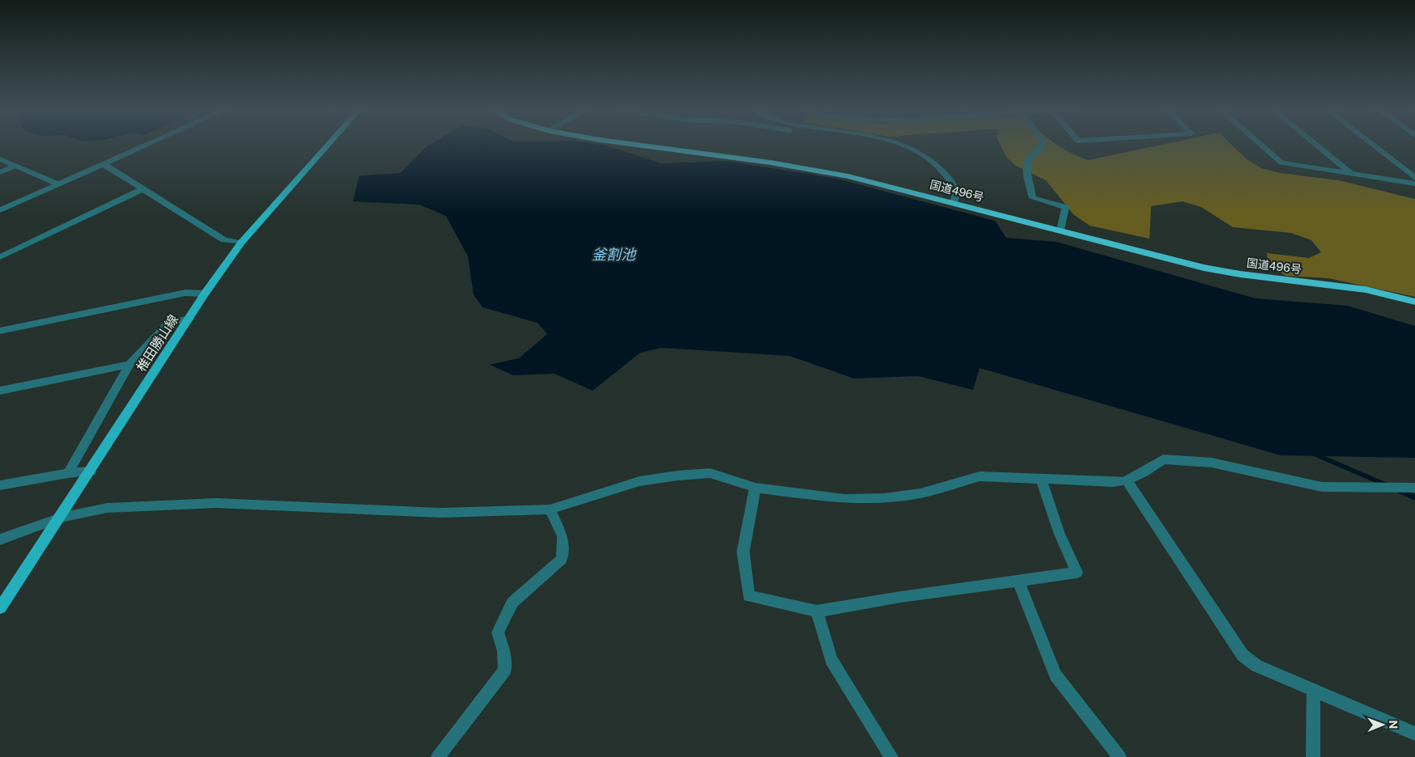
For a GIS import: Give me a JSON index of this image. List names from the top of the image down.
{
  "streets": {
    "highway": ["国道496号"],
    "main road": ["椎田勝山線"]
  },
  "water": ["釜割池"],
  "north": "right"
}
